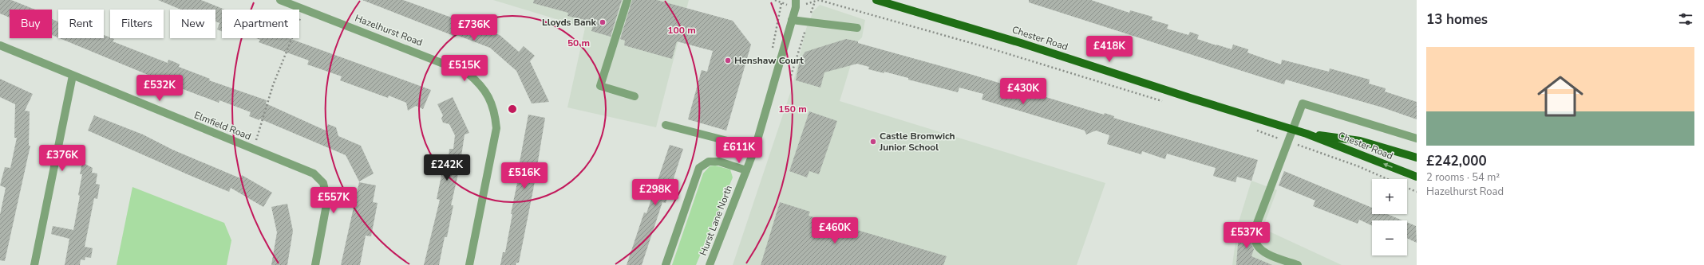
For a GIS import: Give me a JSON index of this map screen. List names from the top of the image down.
{
  "streets": {
    "main road": ["Chester Road"],
    "street": ["Hazelhurst Road", "Elmfield Road", "Hurst Lane North"]
  },
  "places": ["Lloyds Bank", "Henshaw Court", "Castle Bromwich Junior School"],
  "page": {
    "heading": "13 homes",
    "chip": [
      "Buy",
      "Rent",
      "Filters",
      "New",
      "Apartment"
    ],
    "price": [
      "£736K",
      "£418K",
      "£515K",
      "£532K",
      "£430K",
      "£611K",
      "£376K",
      "£242K",
      "£516K",
      "£298K",
      "£557K",
      "£460K",
      "£537K"
    ],
    "list": [
      {
        "name": "£242,000",
        "note": "2 rooms · 54 m² · Hazelhurst Road"
      }
    ],
    "map_buttons": ["+", "−"]
  },
  "rings": ["100 m", "50 m", "150 m"]
}
